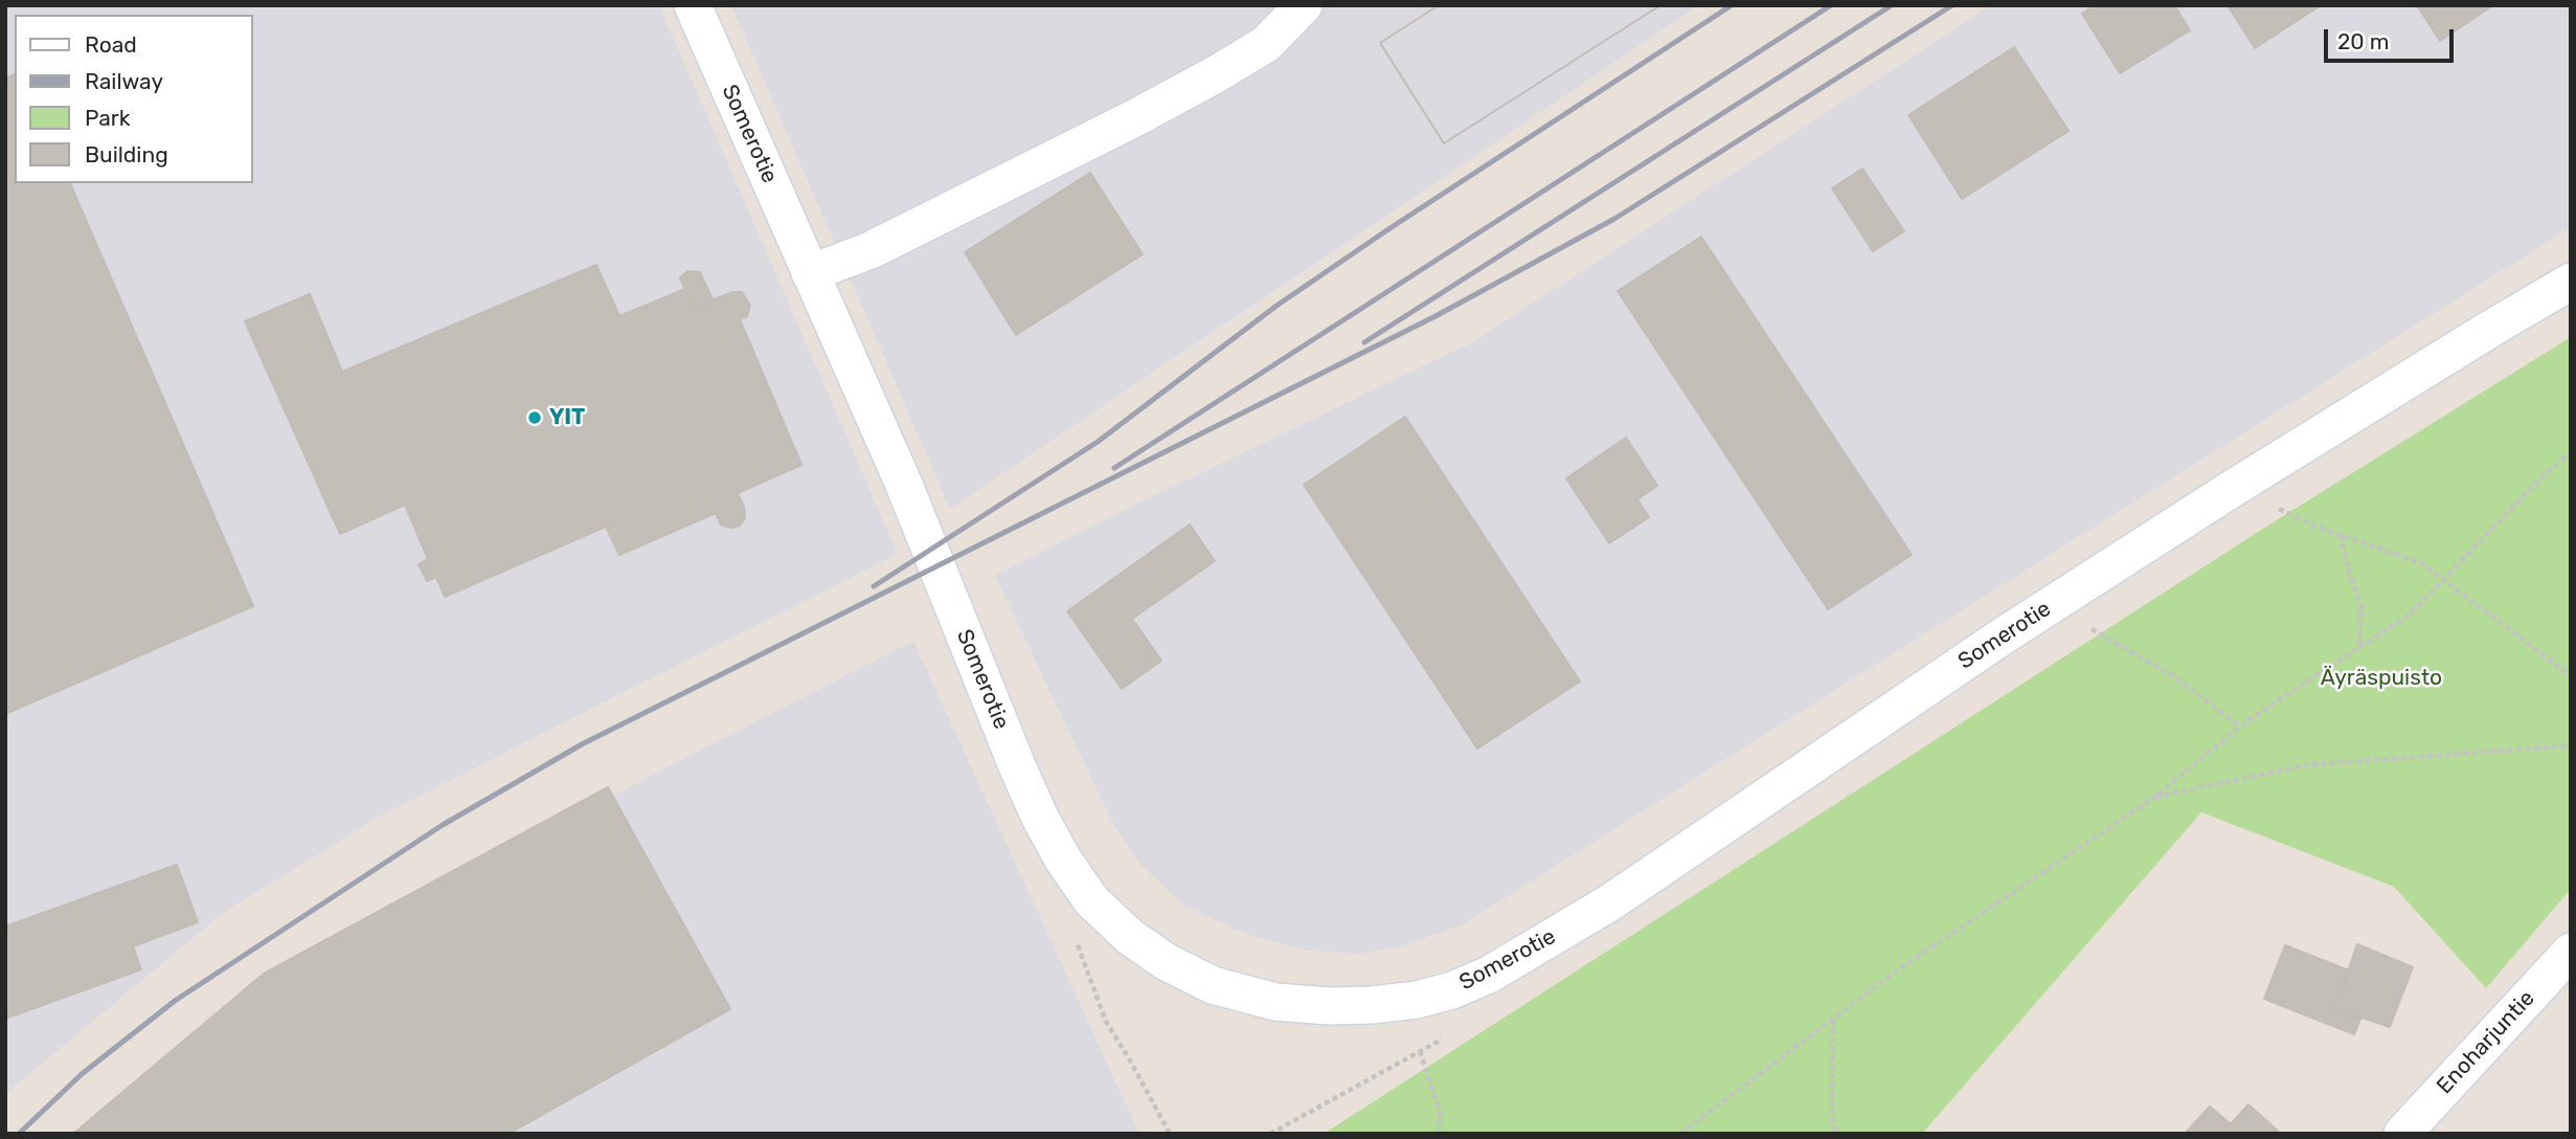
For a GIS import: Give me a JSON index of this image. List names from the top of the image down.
{
  "streets": {
    "street": ["Somerotie", "Enoharjuntie"]
  },
  "parks": ["Äyräspuisto"],
  "places": ["YIT"],
  "legend": [
    "Road",
    "Railway",
    "Park",
    "Building"
  ],
  "scale_bar": "20 m"
}
